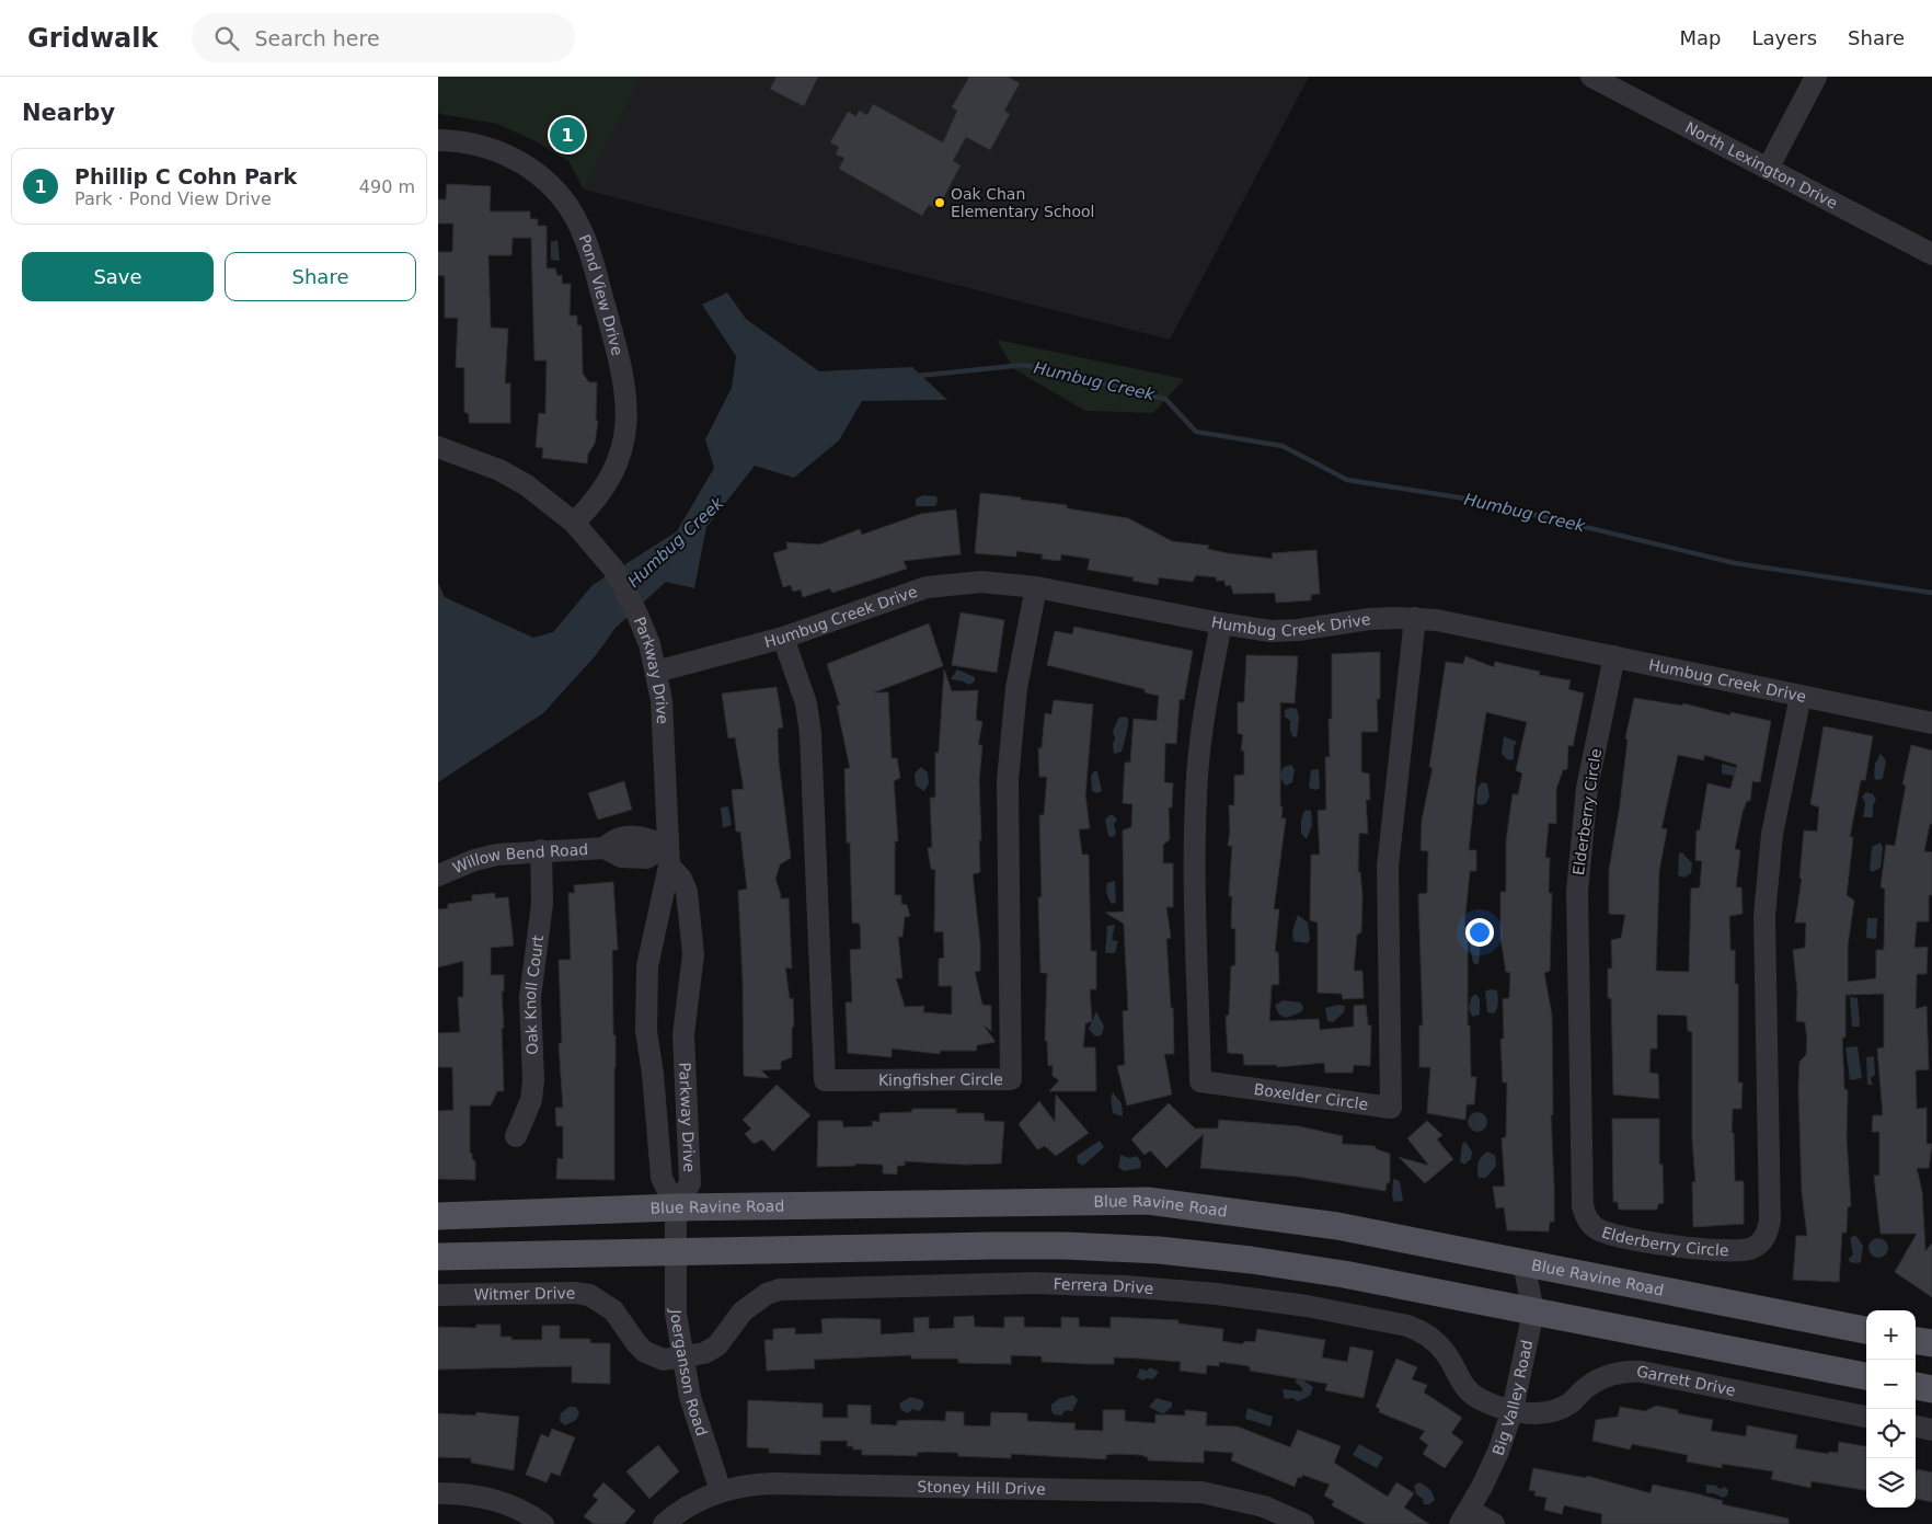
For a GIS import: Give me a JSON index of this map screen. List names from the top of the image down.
{
  "streets": {
    "main road": ["Blue Ravine Road"],
    "street": [
      "North Lexington Drive",
      "Pond View Drive",
      "Humbug Creek Drive",
      "Parkway Drive",
      "Elderberry Circle",
      "Willow Bend Road",
      "Oak Knoll Court",
      "Kingfisher Circle",
      "Boxelder Circle",
      "Ferrera Drive",
      "Witmer Drive",
      "Joerganson Road",
      "Garrett Drive",
      "Big Valley Road",
      "Stoney Hill Drive"
    ]
  },
  "crossings": [
    ["Pond View Drive", "Parkway Drive"],
    ["Humbug Creek Drive", "Parkway Drive"],
    ["Humbug Creek Drive", "Elderberry Circle"],
    ["Humbug Creek Drive", "Kingfisher Circle"],
    ["Humbug Creek Drive", "Boxelder Circle"],
    ["Parkway Drive", "Willow Bend Road"],
    ["Parkway Drive", "Blue Ravine Road"],
    ["Parkway Drive", "Joerganson Road"],
    ["Willow Bend Road", "Oak Knoll Court"],
    ["Blue Ravine Road", "Big Valley Road"],
    ["Ferrera Drive", "Witmer Drive"],
    ["Ferrera Drive", "Joerganson Road"],
    ["Ferrera Drive", "Garrett Drive"],
    ["Ferrera Drive", "Big Valley Road"],
    ["Witmer Drive", "Joerganson Road"],
    ["Joerganson Road", "Stoney Hill Drive"],
    ["Garrett Drive", "Big Valley Road"]
  ],
  "water": ["Humbug Creek"],
  "places": ["Oak Chan Elementary School"],
  "page": {
    "header": "Gridwalk",
    "search": "Search here",
    "nav": ["Map", "Layers", "Share"],
    "heading": "Nearby",
    "pins": "1",
    "list": [
      {
        "mark": "1",
        "name": "Phillip C Cohn Park",
        "note": "Park · Pond View Drive",
        "value": "490 m"
      }
    ],
    "buttons": ["Save", "Share"],
    "map_buttons": ["+", "−"]
  }
}
